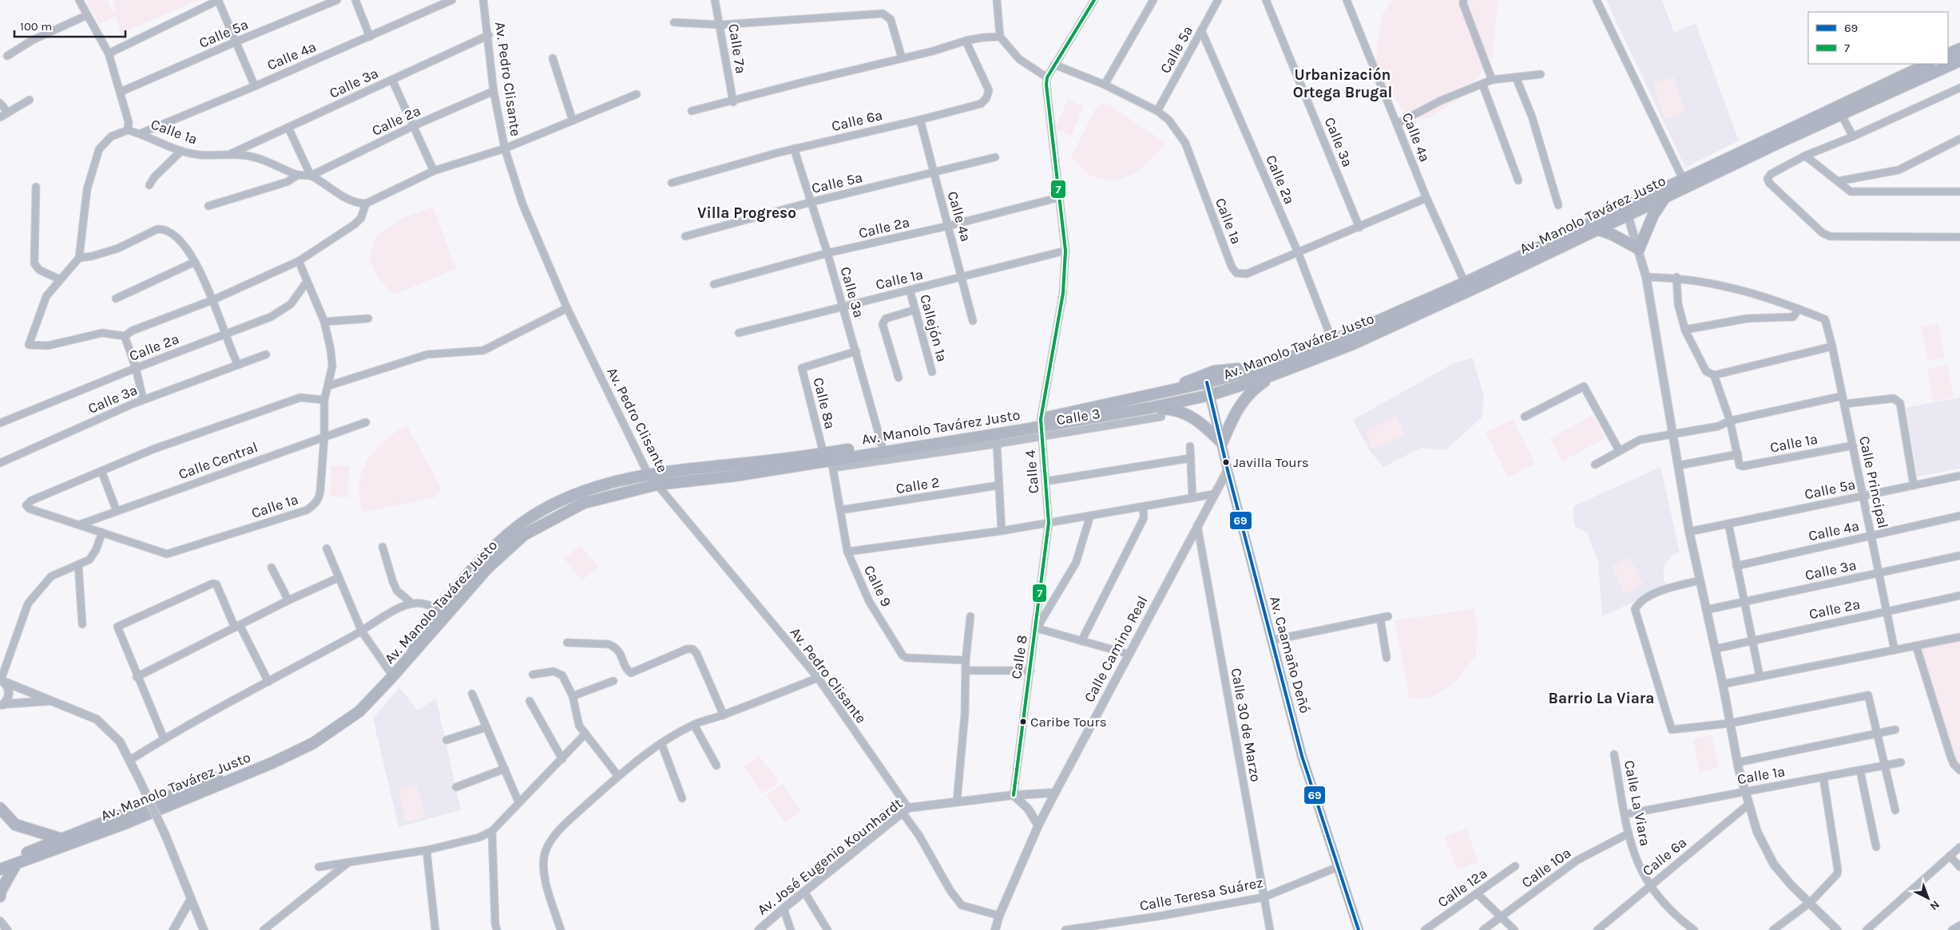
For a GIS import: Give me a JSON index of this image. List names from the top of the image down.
{
  "streets": {
    "main road": ["Av. Manolo Tavárez Justo", "Av. Caamaño Deñó"],
    "street": [
      "Calle 5ª",
      "Calle 7ª",
      "Calle 4ª",
      "Av. Pedro Clisante",
      "Calle 3ª",
      "Calle 2ª",
      "Calle 6ª",
      "Calle 1ª",
      "Callejón 1ª",
      "Calle 8ª",
      "Calle 3",
      "Calle Central",
      "Calle 4",
      "Calle Principal",
      "Calle 2",
      "Calle 9",
      "Calle Camino Real",
      "Calle 8",
      "Calle 30 de Marzo",
      "Calle La Viara",
      "Av. José Eugenio Kounhardt",
      "Calle 10ª",
      "Calle 12ª",
      "Calle Teresa Suárez"
    ]
  },
  "crossings": [
    ["Calle 5ª", "Calle 4ª"],
    ["Calle 5ª", "Calle 3ª"],
    ["Calle 5ª", "Calle 2ª"],
    ["Calle 5ª", "Calle 1ª"],
    ["Calle 5ª", "Calle Principal"],
    ["Calle 4ª", "Calle 2ª"],
    ["Calle 4ª", "Calle 6ª"],
    ["Calle 4ª", "Calle 1ª"],
    ["Calle 4ª", "Av. Manolo Tavárez Justo"],
    ["Calle 4ª", "Calle Principal"],
    ["Av. Pedro Clisante", "Calle 3ª"],
    ["Av. Pedro Clisante", "Calle 2ª"],
    ["Av. Pedro Clisante", "Av. Manolo Tavárez Justo"],
    ["Av. Pedro Clisante", "Calle Camino Real"],
    ["Av. Pedro Clisante", "Av. José Eugenio Kounhardt"],
    ["Calle 3ª", "Calle 2ª"],
    ["Calle 3ª", "Calle 6ª"],
    ["Calle 3ª", "Calle 1ª"],
    ["Calle 3ª", "Av. Manolo Tavárez Justo"],
    ["Calle 3ª", "Calle 8ª"],
    ["Calle 3ª", "Calle Principal"],
    ["Calle 2ª", "Calle 1ª"],
    ["Calle 2ª", "Av. Manolo Tavárez Justo"],
    ["Calle 2ª", "Calle 4"],
    ["Calle 2ª", "Calle Principal"],
    ["Calle 6ª", "Calle La Viara"],
    ["Calle 1ª", "Callejón 1ª"],
    ["Calle 1ª", "Calle Central"],
    ["Calle 1ª", "Calle 4"],
    ["Calle 1ª", "Calle Principal"],
    ["Calle 1ª", "Calle La Viara"],
    ["Av. Manolo Tavárez Justo", "Calle 8ª"],
    ["Av. Manolo Tavárez Justo", "Calle 3"],
    ["Av. Manolo Tavárez Justo", "Calle 4"],
    ["Av. Manolo Tavárez Justo", "Calle 9"],
    ["Av. Manolo Tavárez Justo", "Av. Caamaño Deñó"],
    ["Calle 8ª", "Calle 3"],
    ["Calle 8ª", "Calle 9"],
    ["Calle 3", "Calle 4"],
    ["Calle 3", "Calle 9"],
    ["Calle 4", "Calle 8"],
    ["Calle 2", "Calle 9"],
    ["Calle Camino Real", "Av. Caamaño Deñó"],
    ["Calle Camino Real", "Calle 30 de Marzo"],
    ["Calle Camino Real", "Av. José Eugenio Kounhardt"],
    ["Av. Caamaño Deñó", "Calle Teresa Suárez"],
    ["Calle 8", "Av. José Eugenio Kounhardt"],
    ["Calle 30 de Marzo", "Calle Teresa Suárez"],
    ["Calle La Viara", "Calle 10ª"]
  ],
  "districts": ["Urbanización Ortega Brugal", "Villa Progreso", "Barrio La Viara"],
  "places": ["Javilla Tours", "Caribe Tours"],
  "lines": ["transit line 7", "transit line 69"],
  "legend": ["69", "7"],
  "scale_bar": "100 m",
  "north": "bottom right"
}
